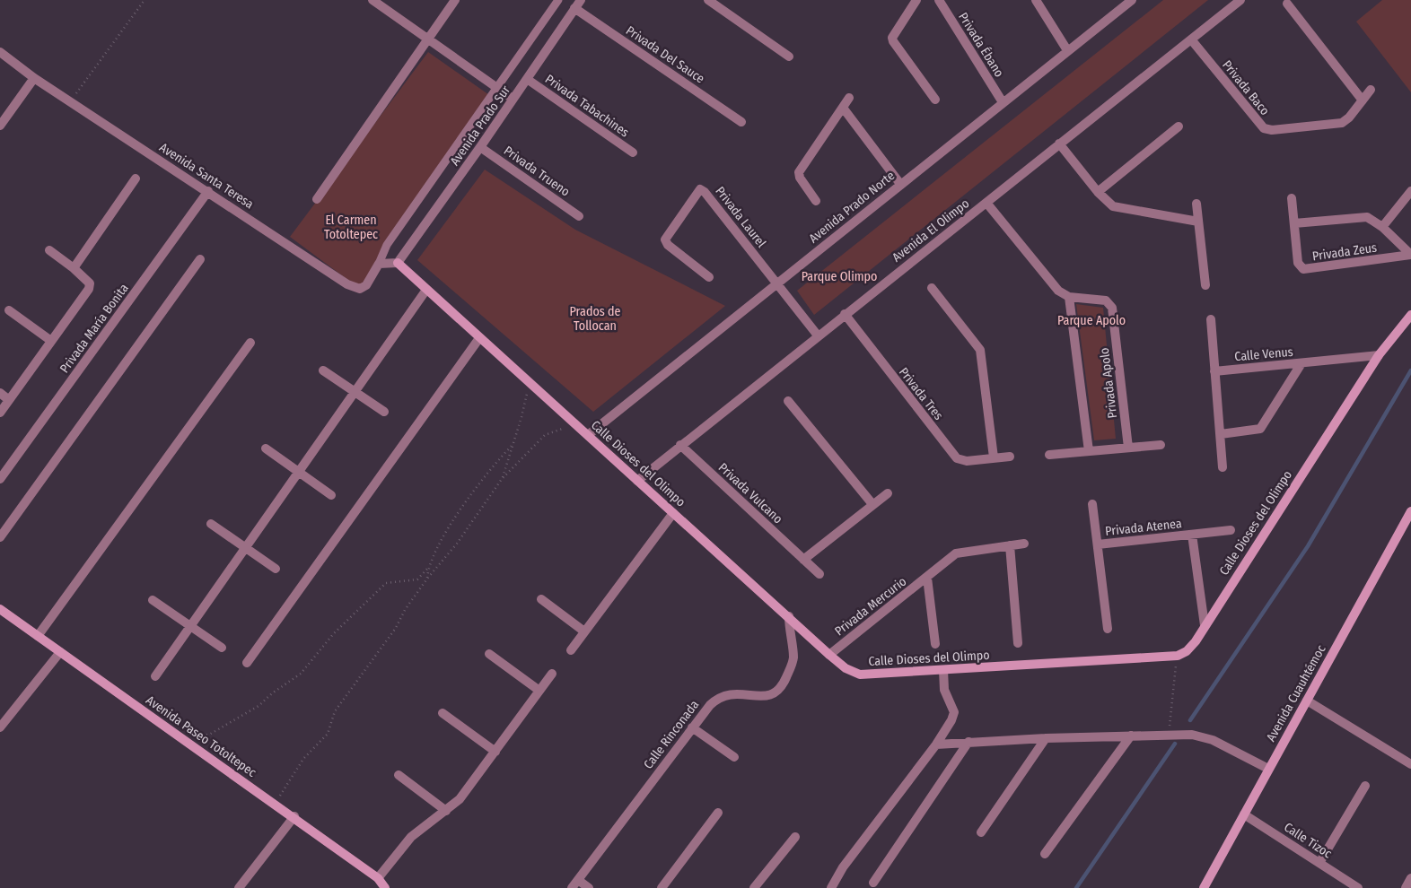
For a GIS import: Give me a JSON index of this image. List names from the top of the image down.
{
  "streets": {
    "main road": ["Calle Dioses del Olimpo", "Avenida Cuauhtémoc", "Avenida Paseo Totoltepec"],
    "street": [
      "Privada Ébano",
      "Privada Del Sauce",
      "Privada Baco",
      "Privada Tabachines",
      "Avenida Prado Sur",
      "Privada Trueno",
      "Avenida Santa Teresa",
      "Avenida Prado Norte",
      "Privada Laurel",
      "Avenida El Olimpo",
      "Privada Zeus",
      "Privada María Bonita",
      "Calle Venus",
      "Privada Apolo",
      "Privada Tres",
      "Privada Vulcano",
      "Privada Atenea",
      "Privada Mercurio",
      "Calle Rinconada",
      "Calle Tizoc"
    ]
  },
  "crossings": [
    ["Privada Ébano", "Avenida Prado Norte"],
    ["Privada Del Sauce", "Avenida Prado Sur"],
    ["Privada Baco", "Avenida El Olimpo"],
    ["Privada Tabachines", "Avenida Prado Sur"],
    ["Avenida Prado Sur", "Privada Trueno"],
    ["Avenida Prado Sur", "Calle Dioses del Olimpo"],
    ["Avenida Santa Teresa", "Privada María Bonita"],
    ["Avenida Prado Norte", "Privada Laurel"],
    ["Avenida Prado Norte", "Calle Dioses del Olimpo"],
    ["Privada Laurel", "Avenida El Olimpo"],
    ["Avenida El Olimpo", "Privada Tres"],
    ["Avenida El Olimpo", "Calle Dioses del Olimpo"],
    ["Avenida El Olimpo", "Privada Vulcano"],
    ["Calle Venus", "Calle Dioses del Olimpo"],
    ["Calle Dioses del Olimpo", "Privada Atenea"],
    ["Calle Dioses del Olimpo", "Privada Mercurio"],
    ["Calle Dioses del Olimpo", "Calle Rinconada"],
    ["Avenida Cuauhtémoc", "Calle Tizoc"]
  ],
  "parks": [
    "El Carmen Totoltepec",
    "Parque Olimpo",
    "Prados de Tollocan",
    "Parque Apolo"
  ]
}
